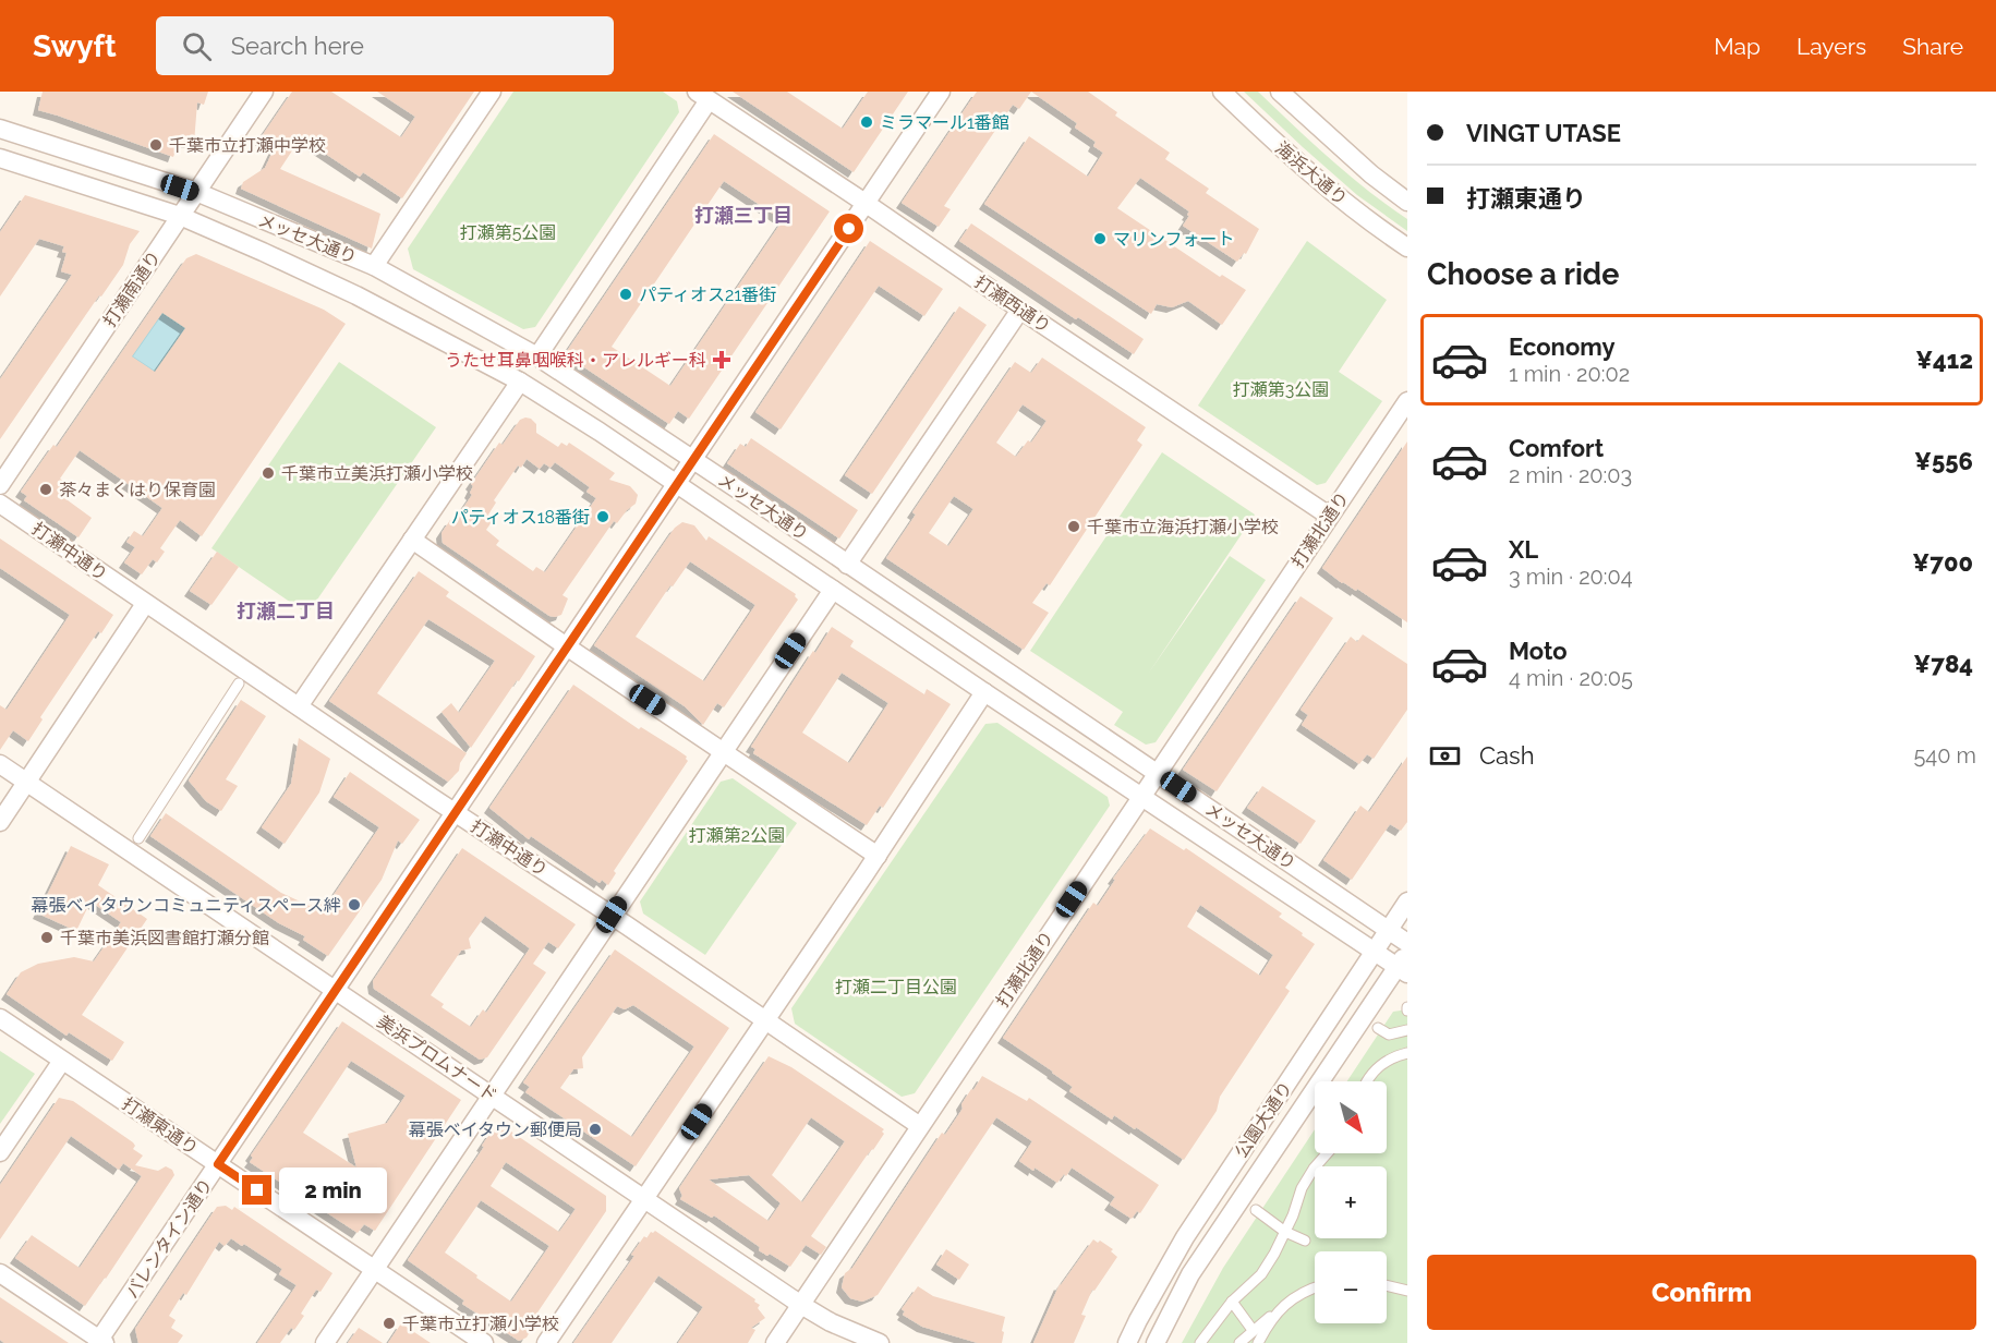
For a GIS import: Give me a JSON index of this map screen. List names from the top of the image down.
{
  "streets": {
    "street": [
      "海浜大通り",
      "メッセ大通り",
      "打瀬南通り",
      "打瀬西通り",
      "打瀬北通り",
      "打瀬中通り",
      "美浜プロムナード",
      "公園大通り",
      "打瀬東通り",
      "バレンタイン通り"
    ]
  },
  "crossings": [
    ["メッセ大通り", "打瀬南通り"],
    ["メッセ大通り", "打瀬北通り"],
    ["メッセ大通り", "公園大通り"],
    ["メッセ大通り", "バレンタイン通り"],
    ["打瀬西通り", "打瀬北通り"],
    ["打瀬西通り", "バレンタイン通り"],
    ["打瀬北通り", "打瀬中通り"],
    ["打瀬北通り", "美浜プロムナード"],
    ["打瀬中通り", "バレンタイン通り"],
    ["美浜プロムナード", "バレンタイン通り"],
    ["打瀬東通り", "バレンタイン通り"]
  ],
  "districts": ["打瀬三丁目", "打瀬二丁目"],
  "parks": [
    "打瀬第5公園",
    "打瀬第3公園",
    "打瀬第2公園",
    "打瀬二丁目公園"
  ],
  "places": {
    "other": [
      "ミラマール1番館",
      "千葉市立打瀬中学校",
      "マリンフォート",
      "パティオス21番街",
      "千葉市立美浜打瀬小学校",
      "茶々まくはり保育園",
      "パティオス18番街",
      "千葉市立海浜打瀬小学校",
      "幕張ベイタウンコミュニティスペース絆",
      "千葉市美浜図書館打瀬分館",
      "幕張ベイタウン郵便局",
      "千葉市立打瀬小学校"
    ],
    "health": ["うたせ耳鼻咽喉科・アレルギー科"]
  },
  "north": "bottom right",
  "page": {
    "header": "Swyft",
    "search": "Search here",
    "nav": ["Map", "Layers", "Share"],
    "banner": ["VINGT UTASE", "打瀬東通り"],
    "heading": "Choose a ride",
    "list": [
      {
        "name": "Economy",
        "note": "1 min · 20:02",
        "value": "¥412"
      },
      {
        "name": "Comfort",
        "note": "2 min · 20:03",
        "value": "¥556"
      },
      {
        "name": "XL",
        "note": "3 min · 20:04",
        "value": "¥700"
      },
      {
        "name": "Moto",
        "note": "4 min · 20:05",
        "value": "¥784"
      }
    ],
    "pay": ["Cash", "540 m"],
    "map_buttons": ["+", "−"],
    "bubble": "2 min",
    "buttons": "Confirm"
  }
}
